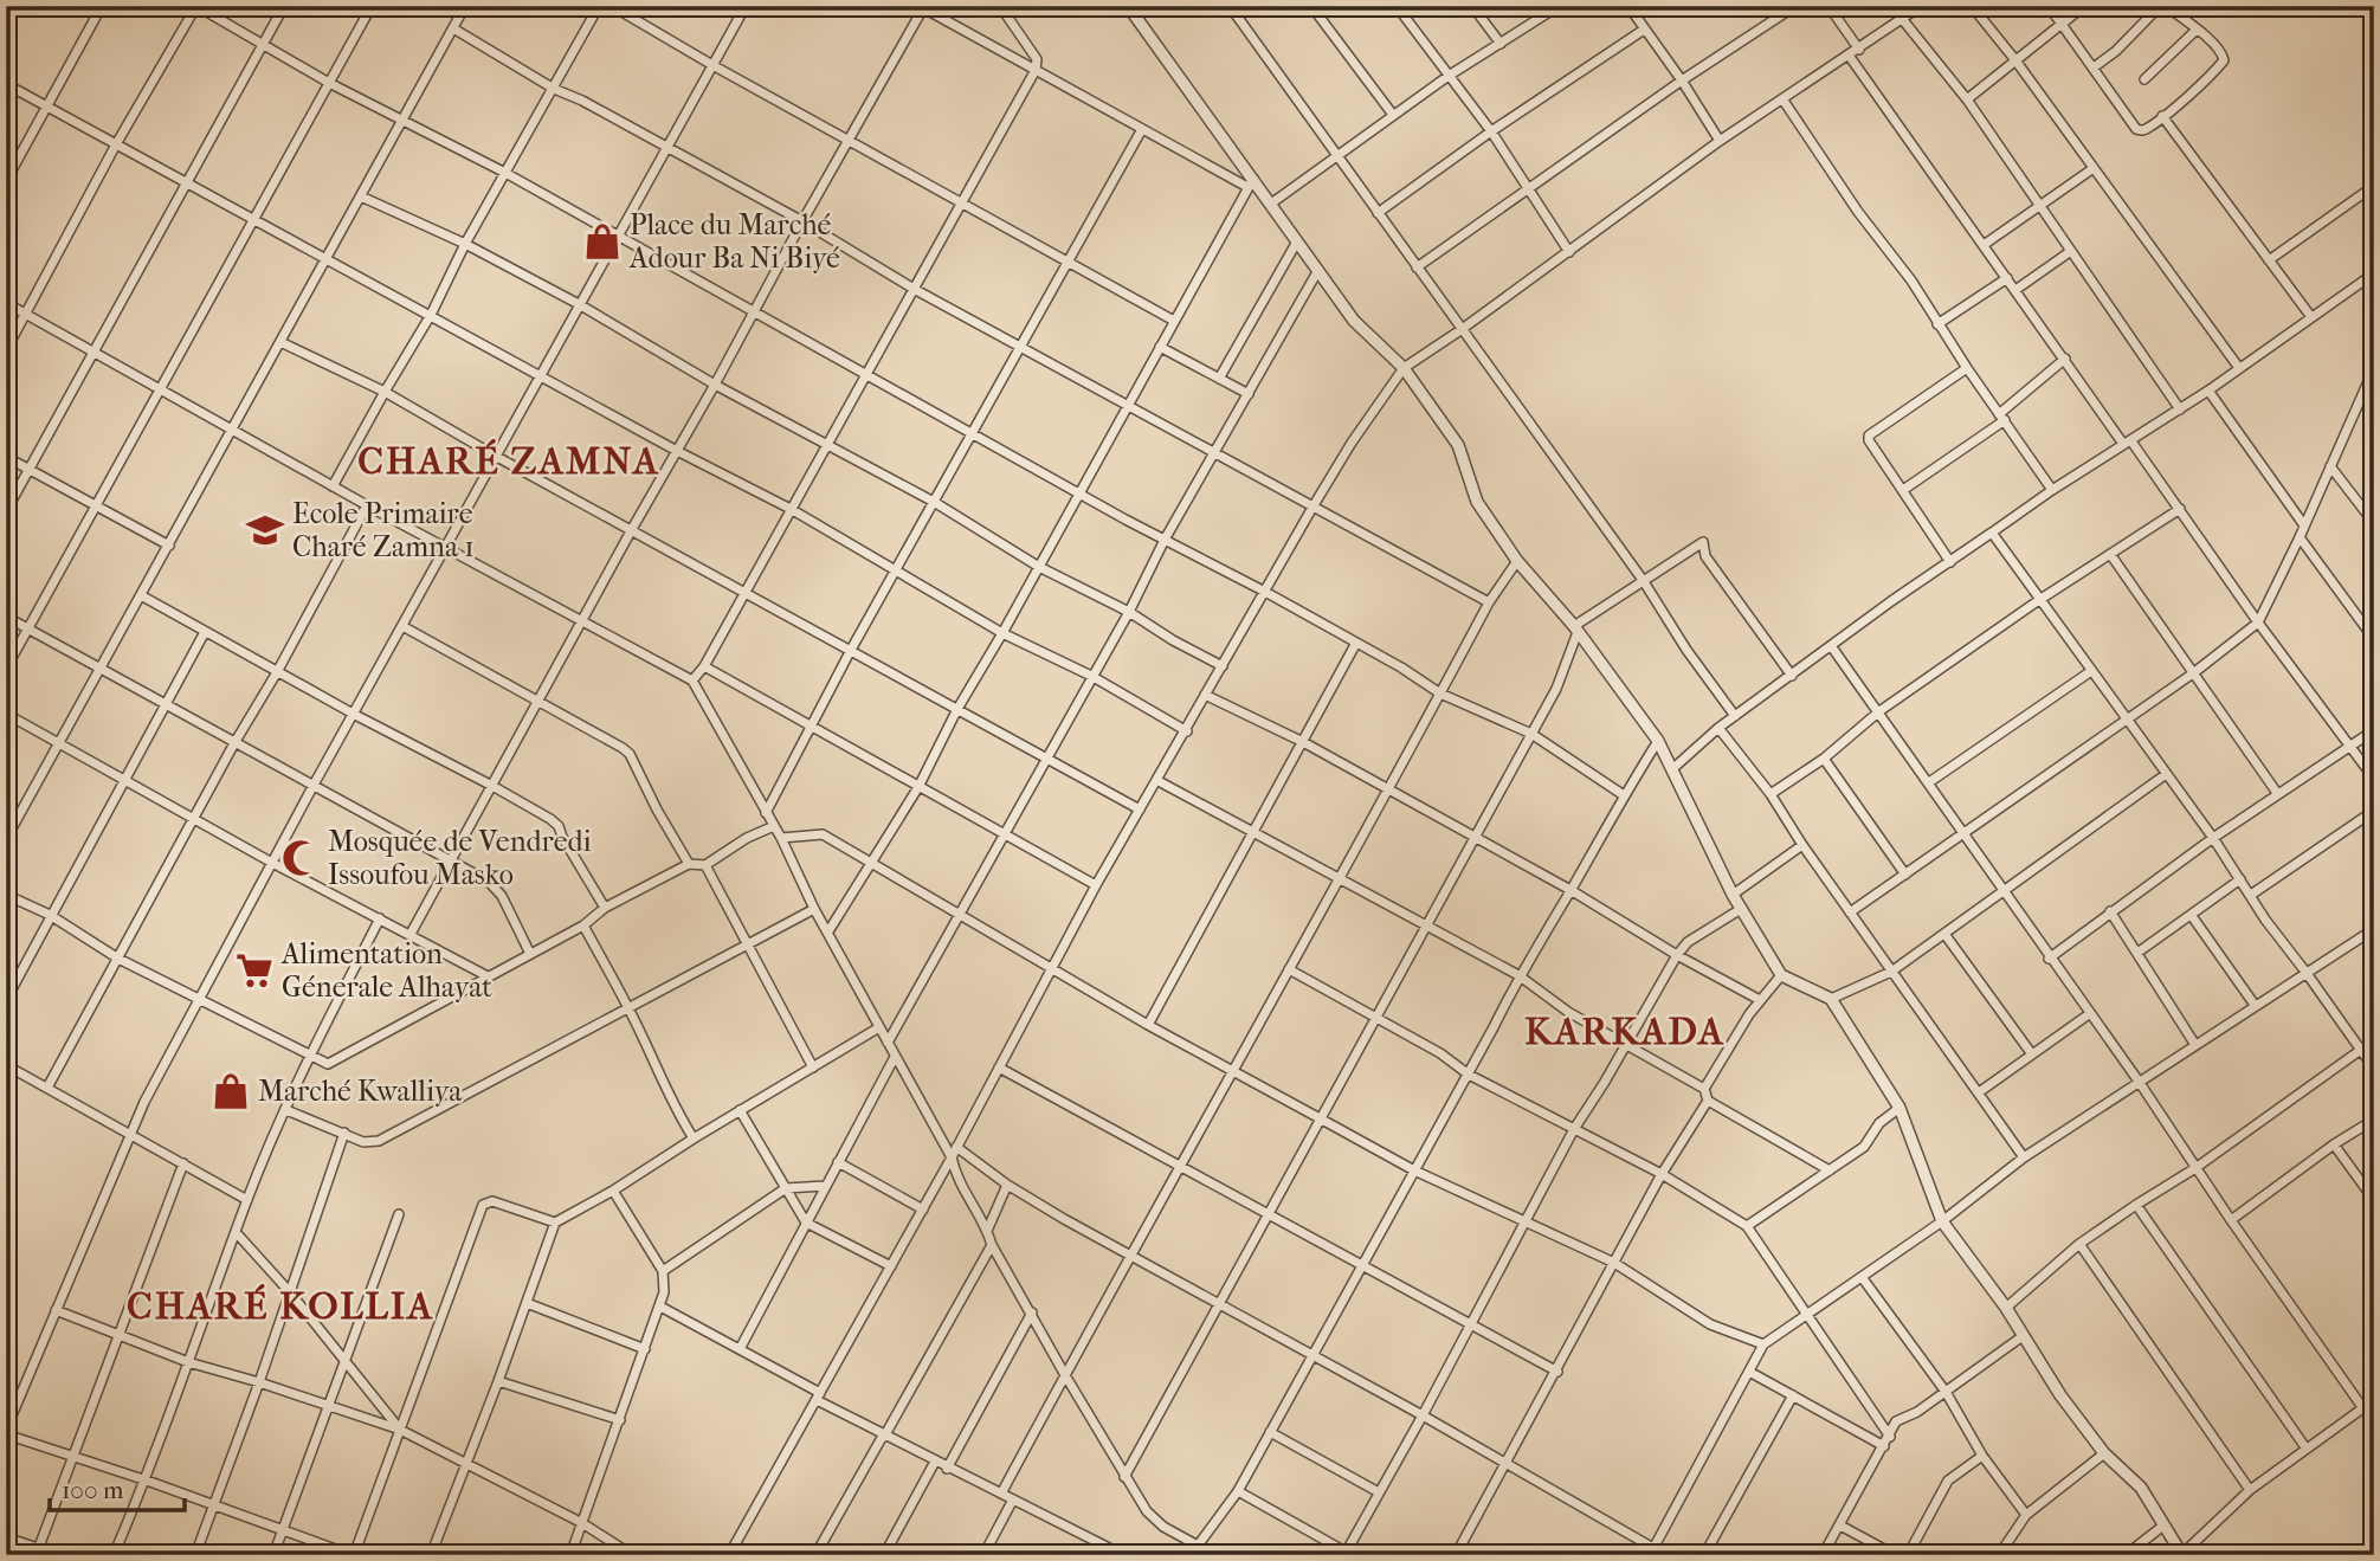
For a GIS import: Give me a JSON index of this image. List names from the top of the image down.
{
  "districts": ["CHARÉ ZAMNA", "KARKADA", "CHARÉ KOLLIA"],
  "places": {
    "shop": ["Place du Marché Adour Ba Ni Biyé", "Marché Kwalliya"],
    "school or university": ["Ecole Primaire Charé Zamna 1"],
    "mosque": ["Mosquée de Vendredi Issoufou Masko"],
    "supermarket": ["Alimentation Génerale Alhayat"]
  },
  "scale_bar": "100 m"
}
